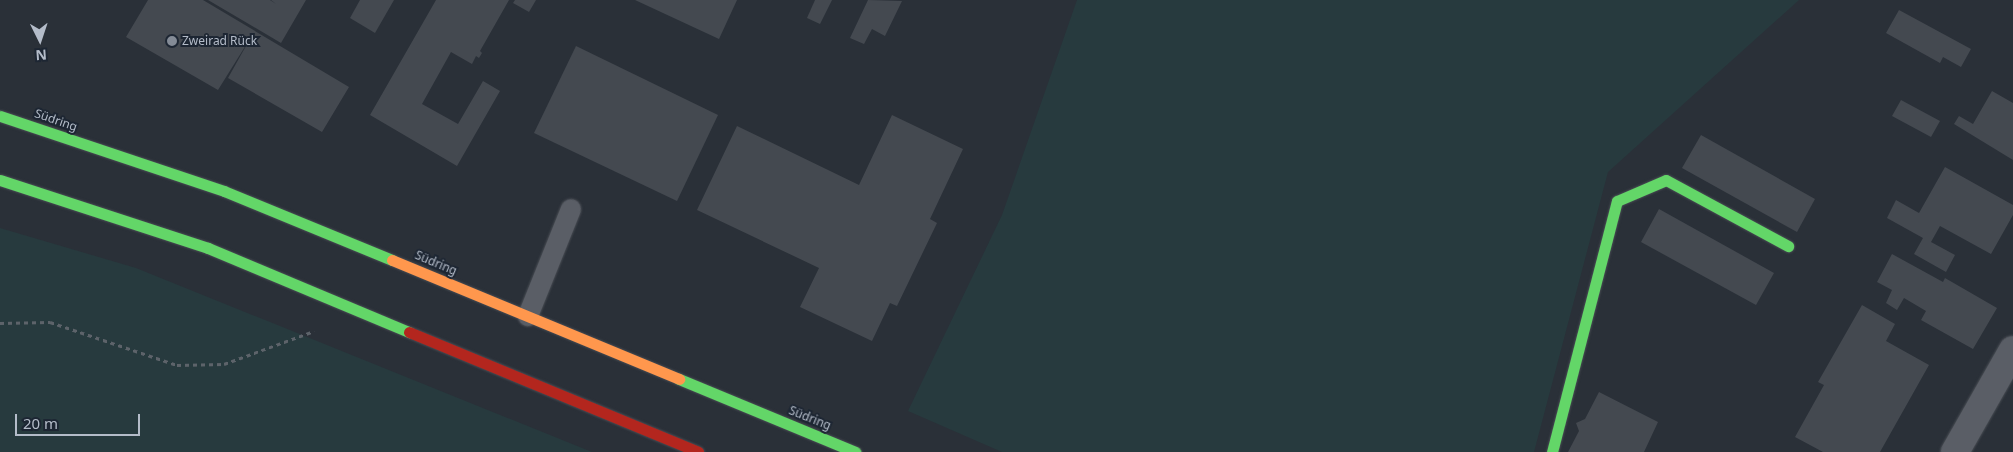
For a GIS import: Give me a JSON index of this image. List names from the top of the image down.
{
  "streets": {
    "main road": ["Südring"]
  },
  "places": ["Zweirad Rück"],
  "scale_bar": "20 m",
  "north": "bottom"
}
